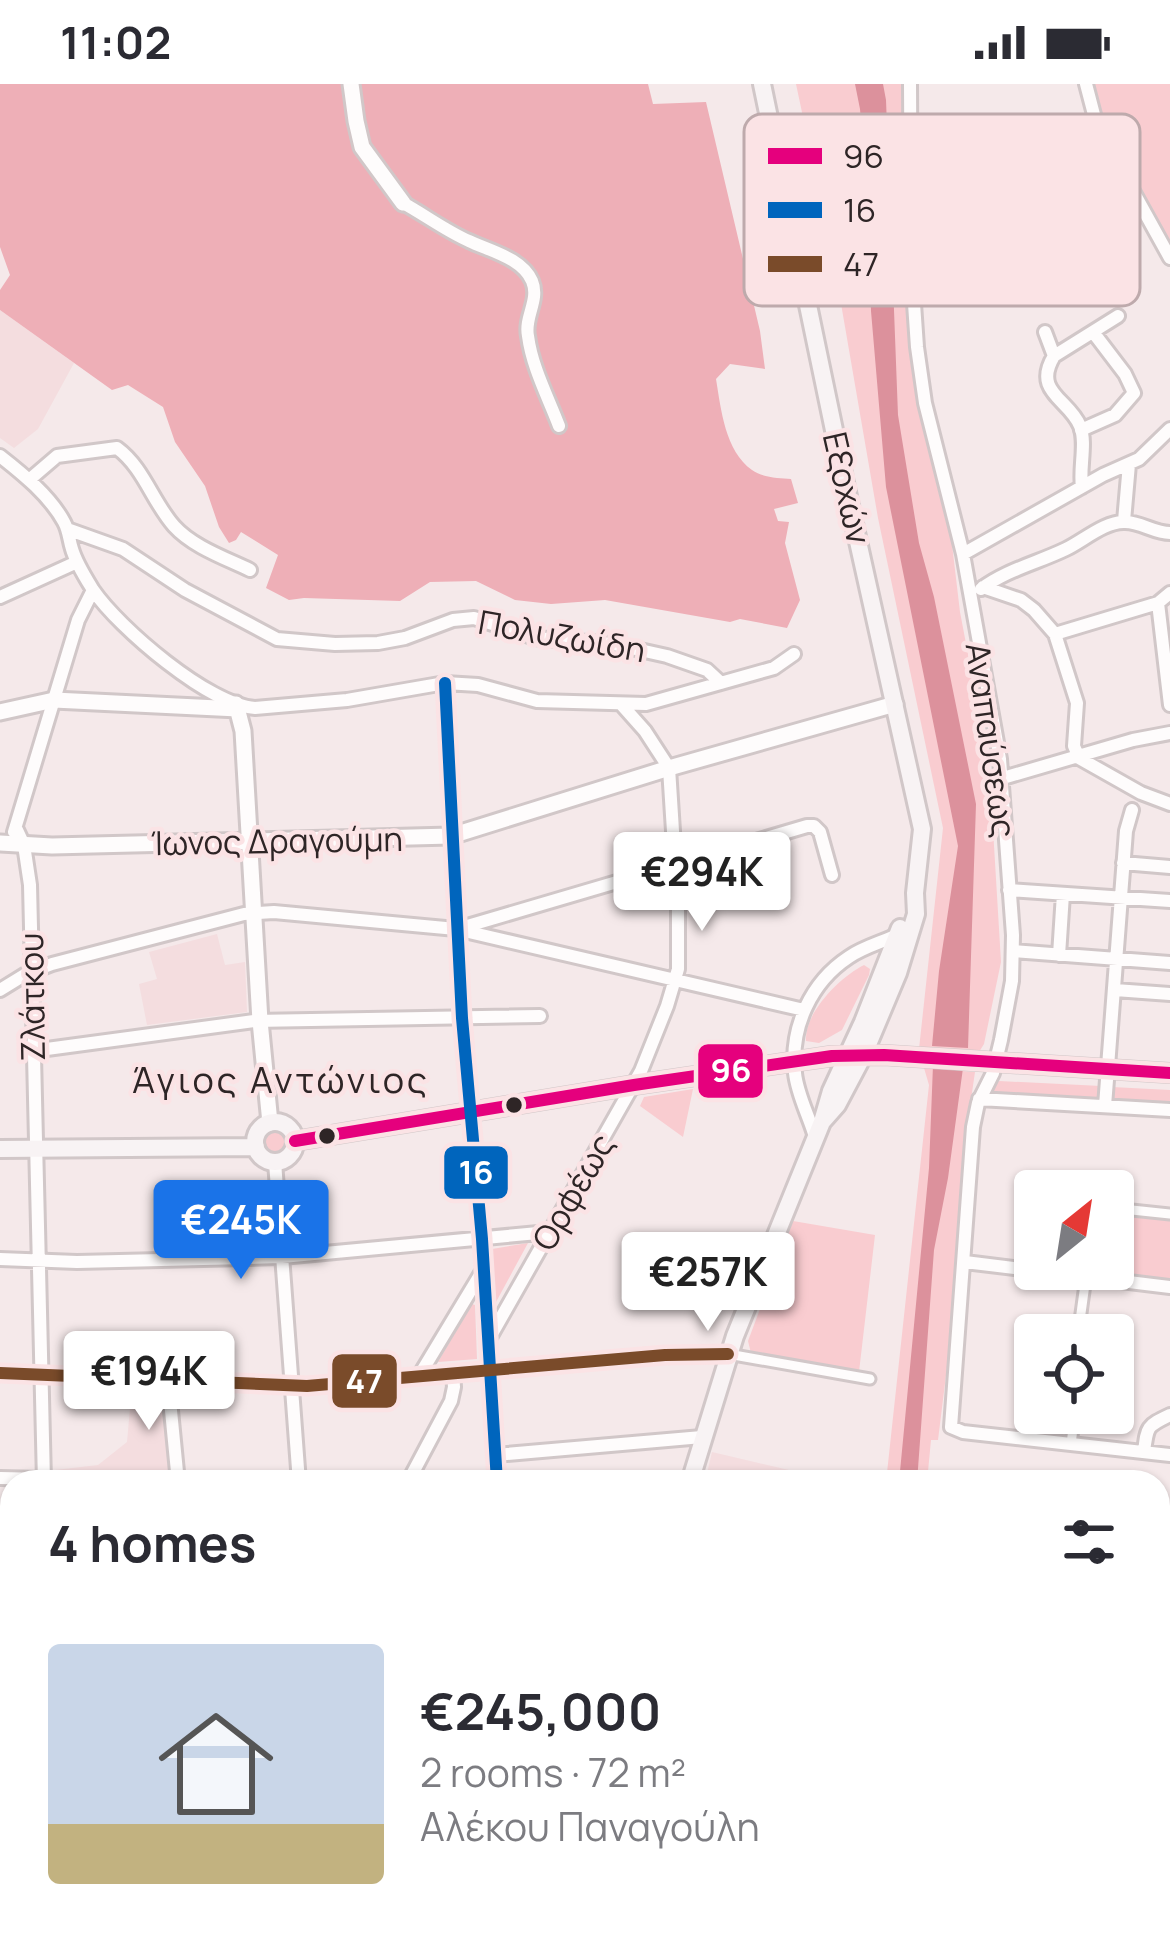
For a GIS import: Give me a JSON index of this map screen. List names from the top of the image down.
{
  "streets": {
    "main road": ["Εξοχών"],
    "street": [
      "Πολυζωίδη",
      "Αναπαύσεως",
      "Ίωνος Δραγούμη",
      "Ζλάτκου",
      "Ορφέως"
    ]
  },
  "crossings": [
    ["Εξοχών", "Ίωνος Δραγούμη"],
    ["Ίωνος Δραγούμη", "Ζλάτκου"],
    ["Ίωνος Δραγούμη", "Ορφέως"]
  ],
  "districts": ["Άγιος Αντώνιος"],
  "lines": ["transit line 16", "transit line 96", "transit line 47"],
  "legend": ["96", "16", "47"],
  "north": "top right",
  "page": {
    "status": "11:02",
    "price": [
      "€294K",
      "€245K",
      "€257K",
      "€194K"
    ],
    "heading": "4 homes",
    "list": [
      {
        "name": "€245,000",
        "note": "2 rooms · 72 m² · Αλέκου Παναγούλη"
      }
    ]
  }
}
